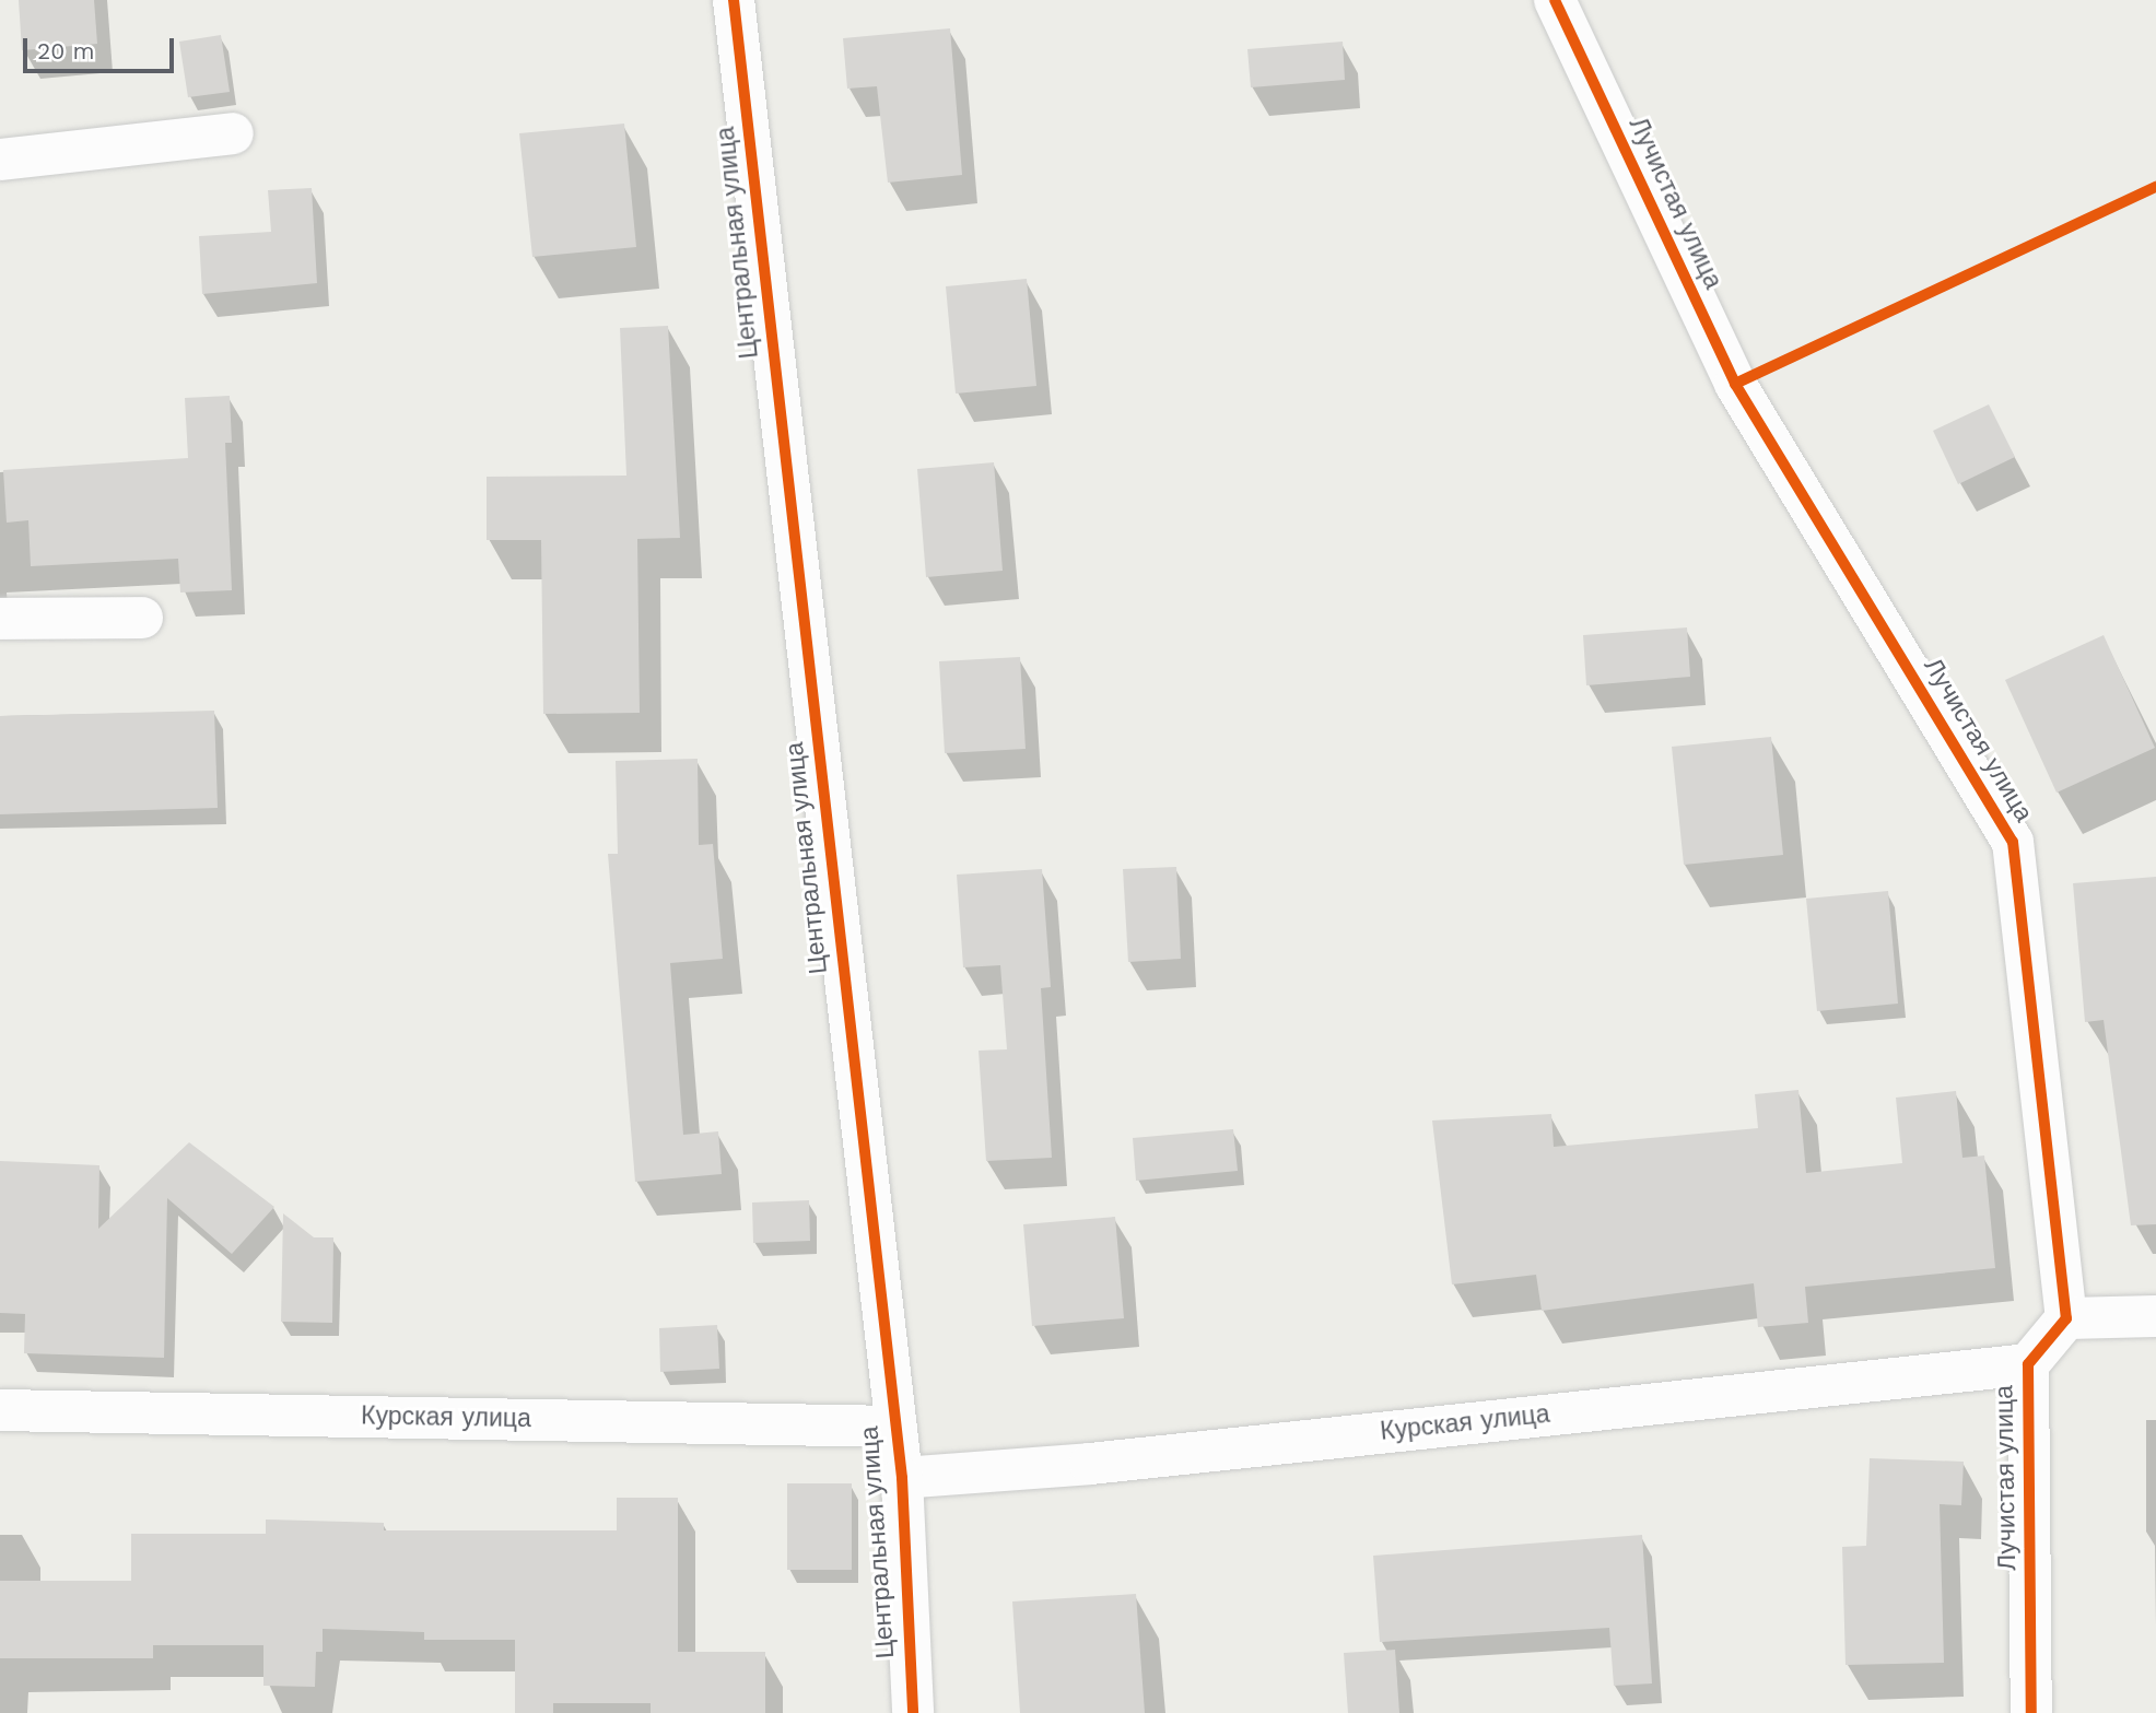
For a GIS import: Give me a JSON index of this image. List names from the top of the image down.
{
  "streets": {
    "street": ["Лучистая улица", "Центральная улица", "Курская улица"]
  },
  "crossings": [
    ["Лучистая улица", "Курская улица"],
    ["Центральная улица", "Курская улица"]
  ],
  "scale_bar": "20 m"
}
